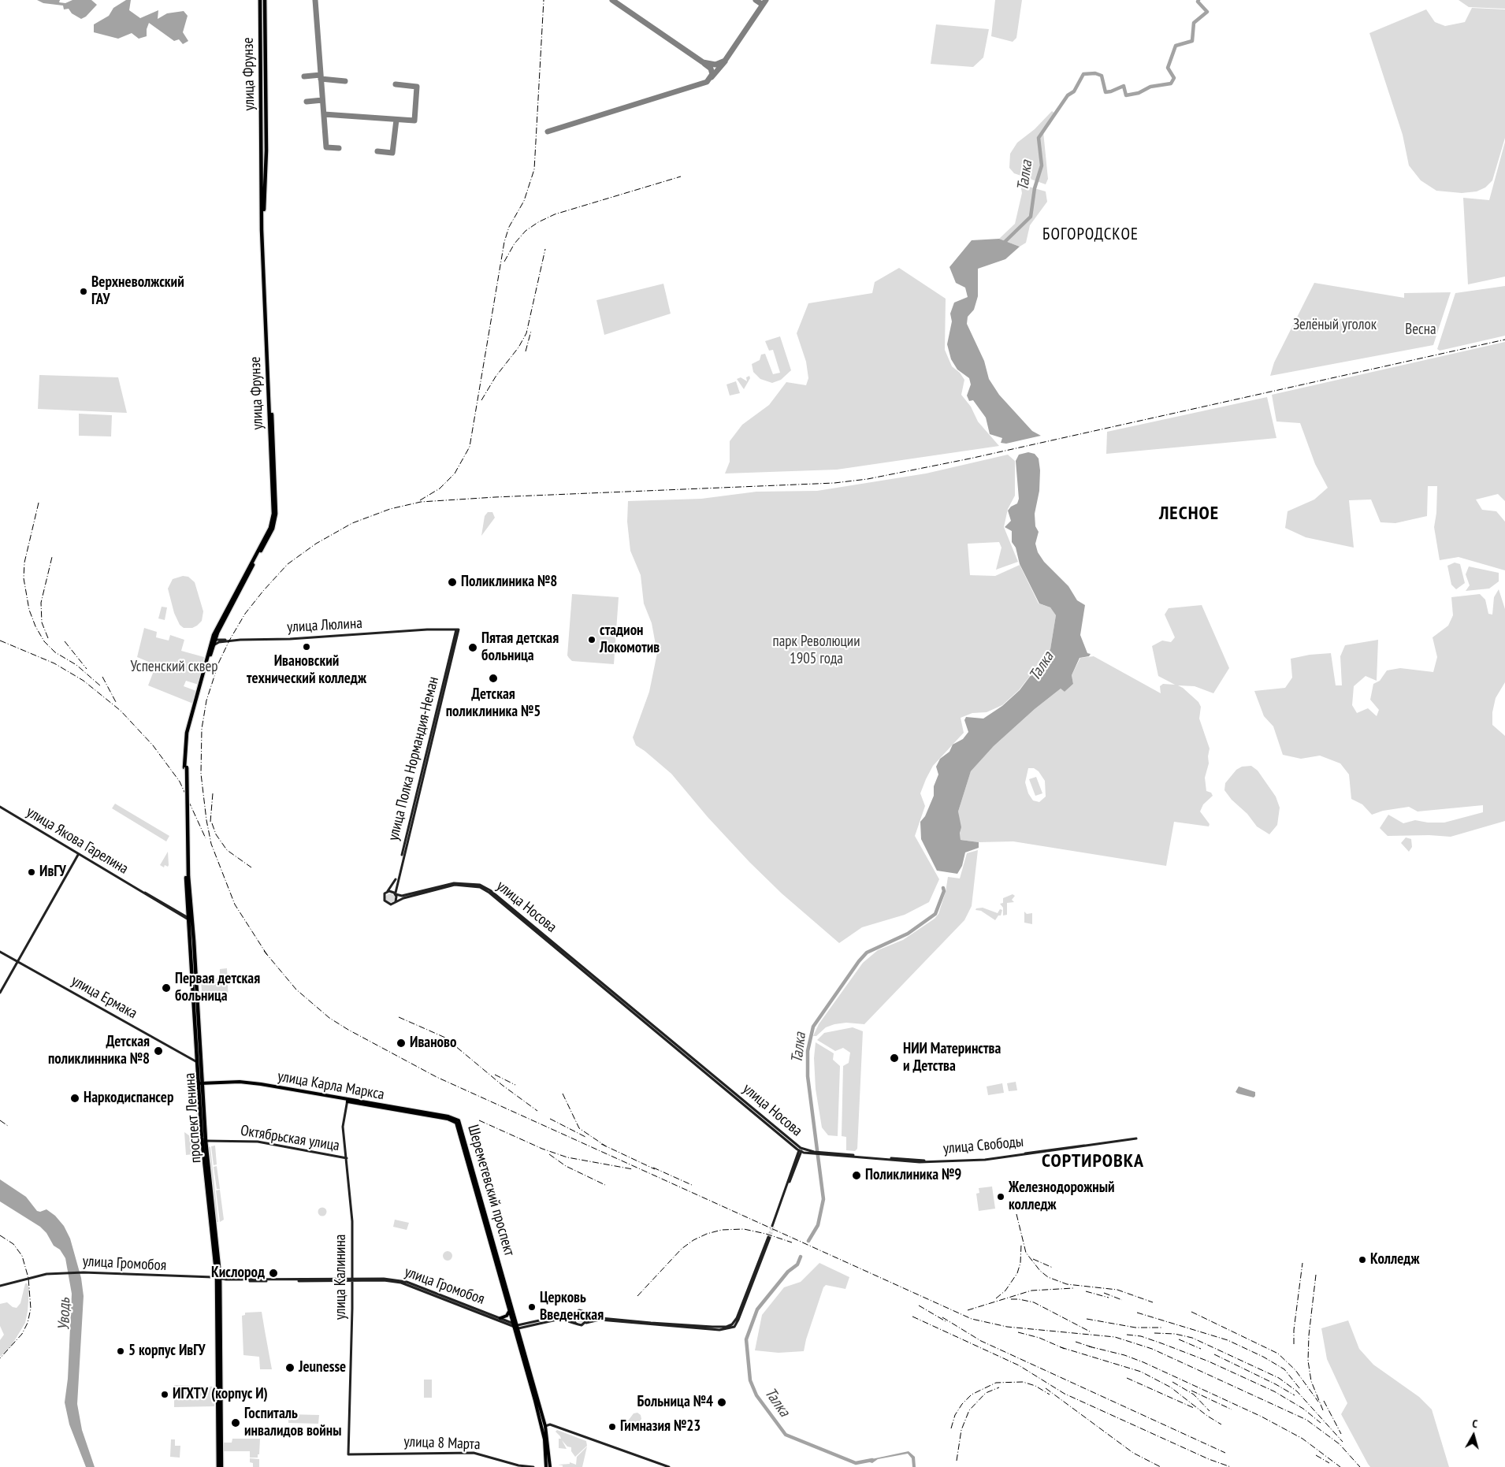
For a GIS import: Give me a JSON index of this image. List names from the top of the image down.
{
  "streets": {
    "highway": ["улица Фрунзе", "проспект Ленина"],
    "main road": [
      "улица Люлина",
      "улица Полка Нормандия-Неман",
      "улица Якова Гарелина",
      "улица Носова",
      "улица Ермака",
      "улица Карла Маркса",
      "Октябрьская улица",
      "улица Свободы",
      "Шереметевский проспект",
      "улица Громобоя",
      "улица Калинина",
      "улица 8 Марта"
    ]
  },
  "crossings": [
    ["улица Фрунзе", "улица Люлина"],
    ["улица Фрунзе", "проспект Ленина"],
    ["улица Люлина", "улица Полка Нормандия-Неман"],
    ["улица Полка Нормандия-Неман", "улица Носова"],
    ["улица Якова Гарелина", "проспект Ленина"],
    ["улица Носова", "улица Свободы"],
    ["улица Ермака", "проспект Ленина"],
    ["улица Карла Маркса", "проспект Ленина"],
    ["улица Карла Маркса", "Шереметевский проспект"],
    ["улица Карла Маркса", "улица Калинина"],
    ["проспект Ленина", "Октябрьская улица"],
    ["проспект Ленина", "улица Громобоя"],
    ["Октябрьская улица", "улица Калинина"],
    ["Шереметевский проспект", "улица Громобоя"],
    ["улица Громобоя", "улица Калинина"],
    ["улица Калинина", "улица 8 Марта"]
  ],
  "districts": ["БОГОРОДСКОЕ", "ЛЕСНОЕ", "СОРТИРОВКА"],
  "water": ["Талка", "Уводь"],
  "parks": [
    "Зелёный уголок",
    "Весна",
    "парк Революции 1905 года",
    "Успенский сквер"
  ],
  "places": [
    "Верхневолжский ГАУ",
    "Поликлиника №8",
    "стадион Локомотив",
    "Ивановский технический колледж",
    "Пятая детская больница",
    "Детская поликлиника №5",
    "ИвГУ",
    "Первая детская больница",
    "Иваново",
    "Детская поликлинника №8",
    "НИИ Материнства и Детства",
    "Наркодиспансер",
    "Поликлиника №9",
    "Железнодорожный колледж",
    "Колледж",
    "Кислород",
    "Церковь Введенская",
    "5 корпус ИвГУ",
    "Jeunesse",
    "ИГХТУ (корпус И)",
    "Больница №4",
    "Госпиталь инвалидов войны",
    "Гимназия №23"
  ],
  "north": "top"
}
